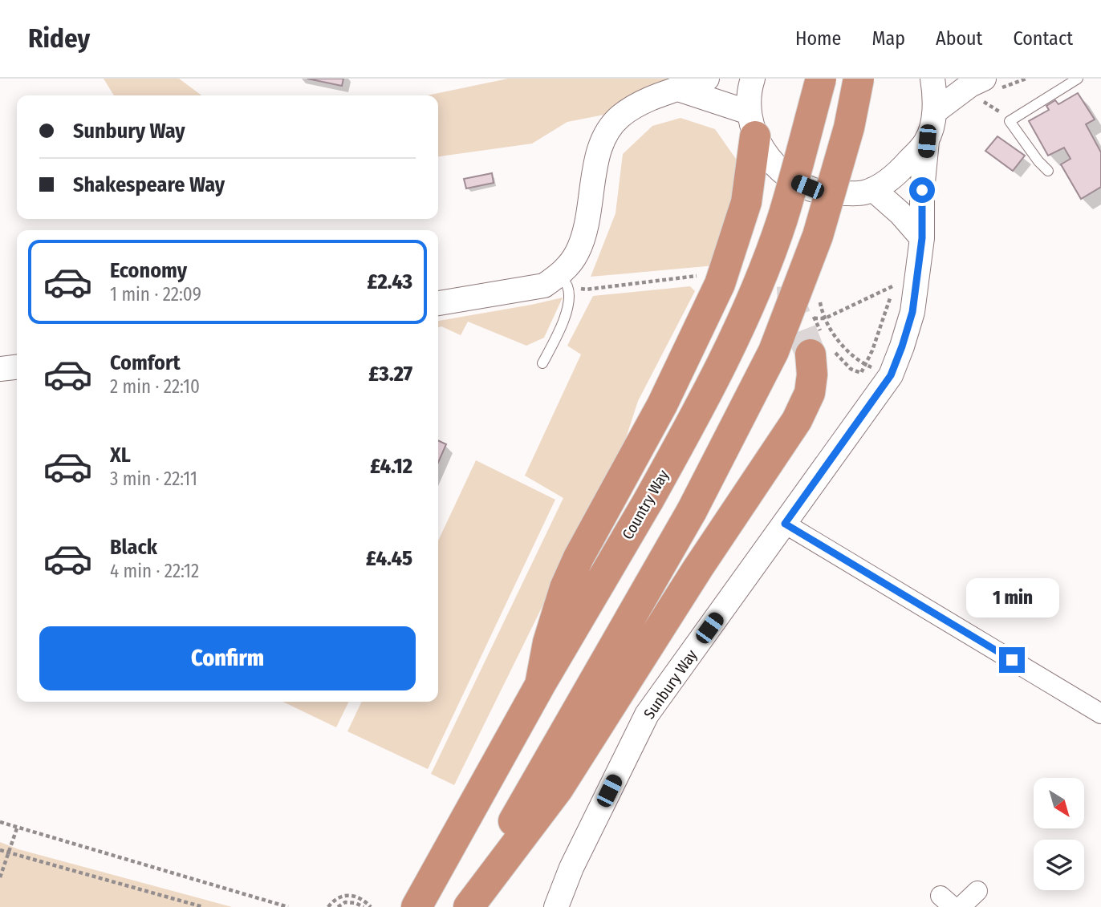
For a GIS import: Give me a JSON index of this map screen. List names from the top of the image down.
{
  "streets": {
    "highway": ["Country Way"],
    "street": ["Sunbury Way"]
  },
  "north": "bottom right",
  "page": {
    "header": "Ridey",
    "nav": [
      "Home",
      "Map",
      "About",
      "Contact"
    ],
    "banner": ["Sunbury Way", "Shakespeare Way"],
    "list": [
      {
        "name": "Economy",
        "note": "1 min · 22:09",
        "value": "£2.43"
      },
      {
        "name": "Comfort",
        "note": "2 min · 22:10",
        "value": "£3.27"
      },
      {
        "name": "XL",
        "note": "3 min · 22:11",
        "value": "£4.12"
      },
      {
        "name": "Black",
        "note": "4 min · 22:12",
        "value": "£4.45"
      }
    ],
    "bubble": "1 min",
    "buttons": "Confirm"
  }
}
